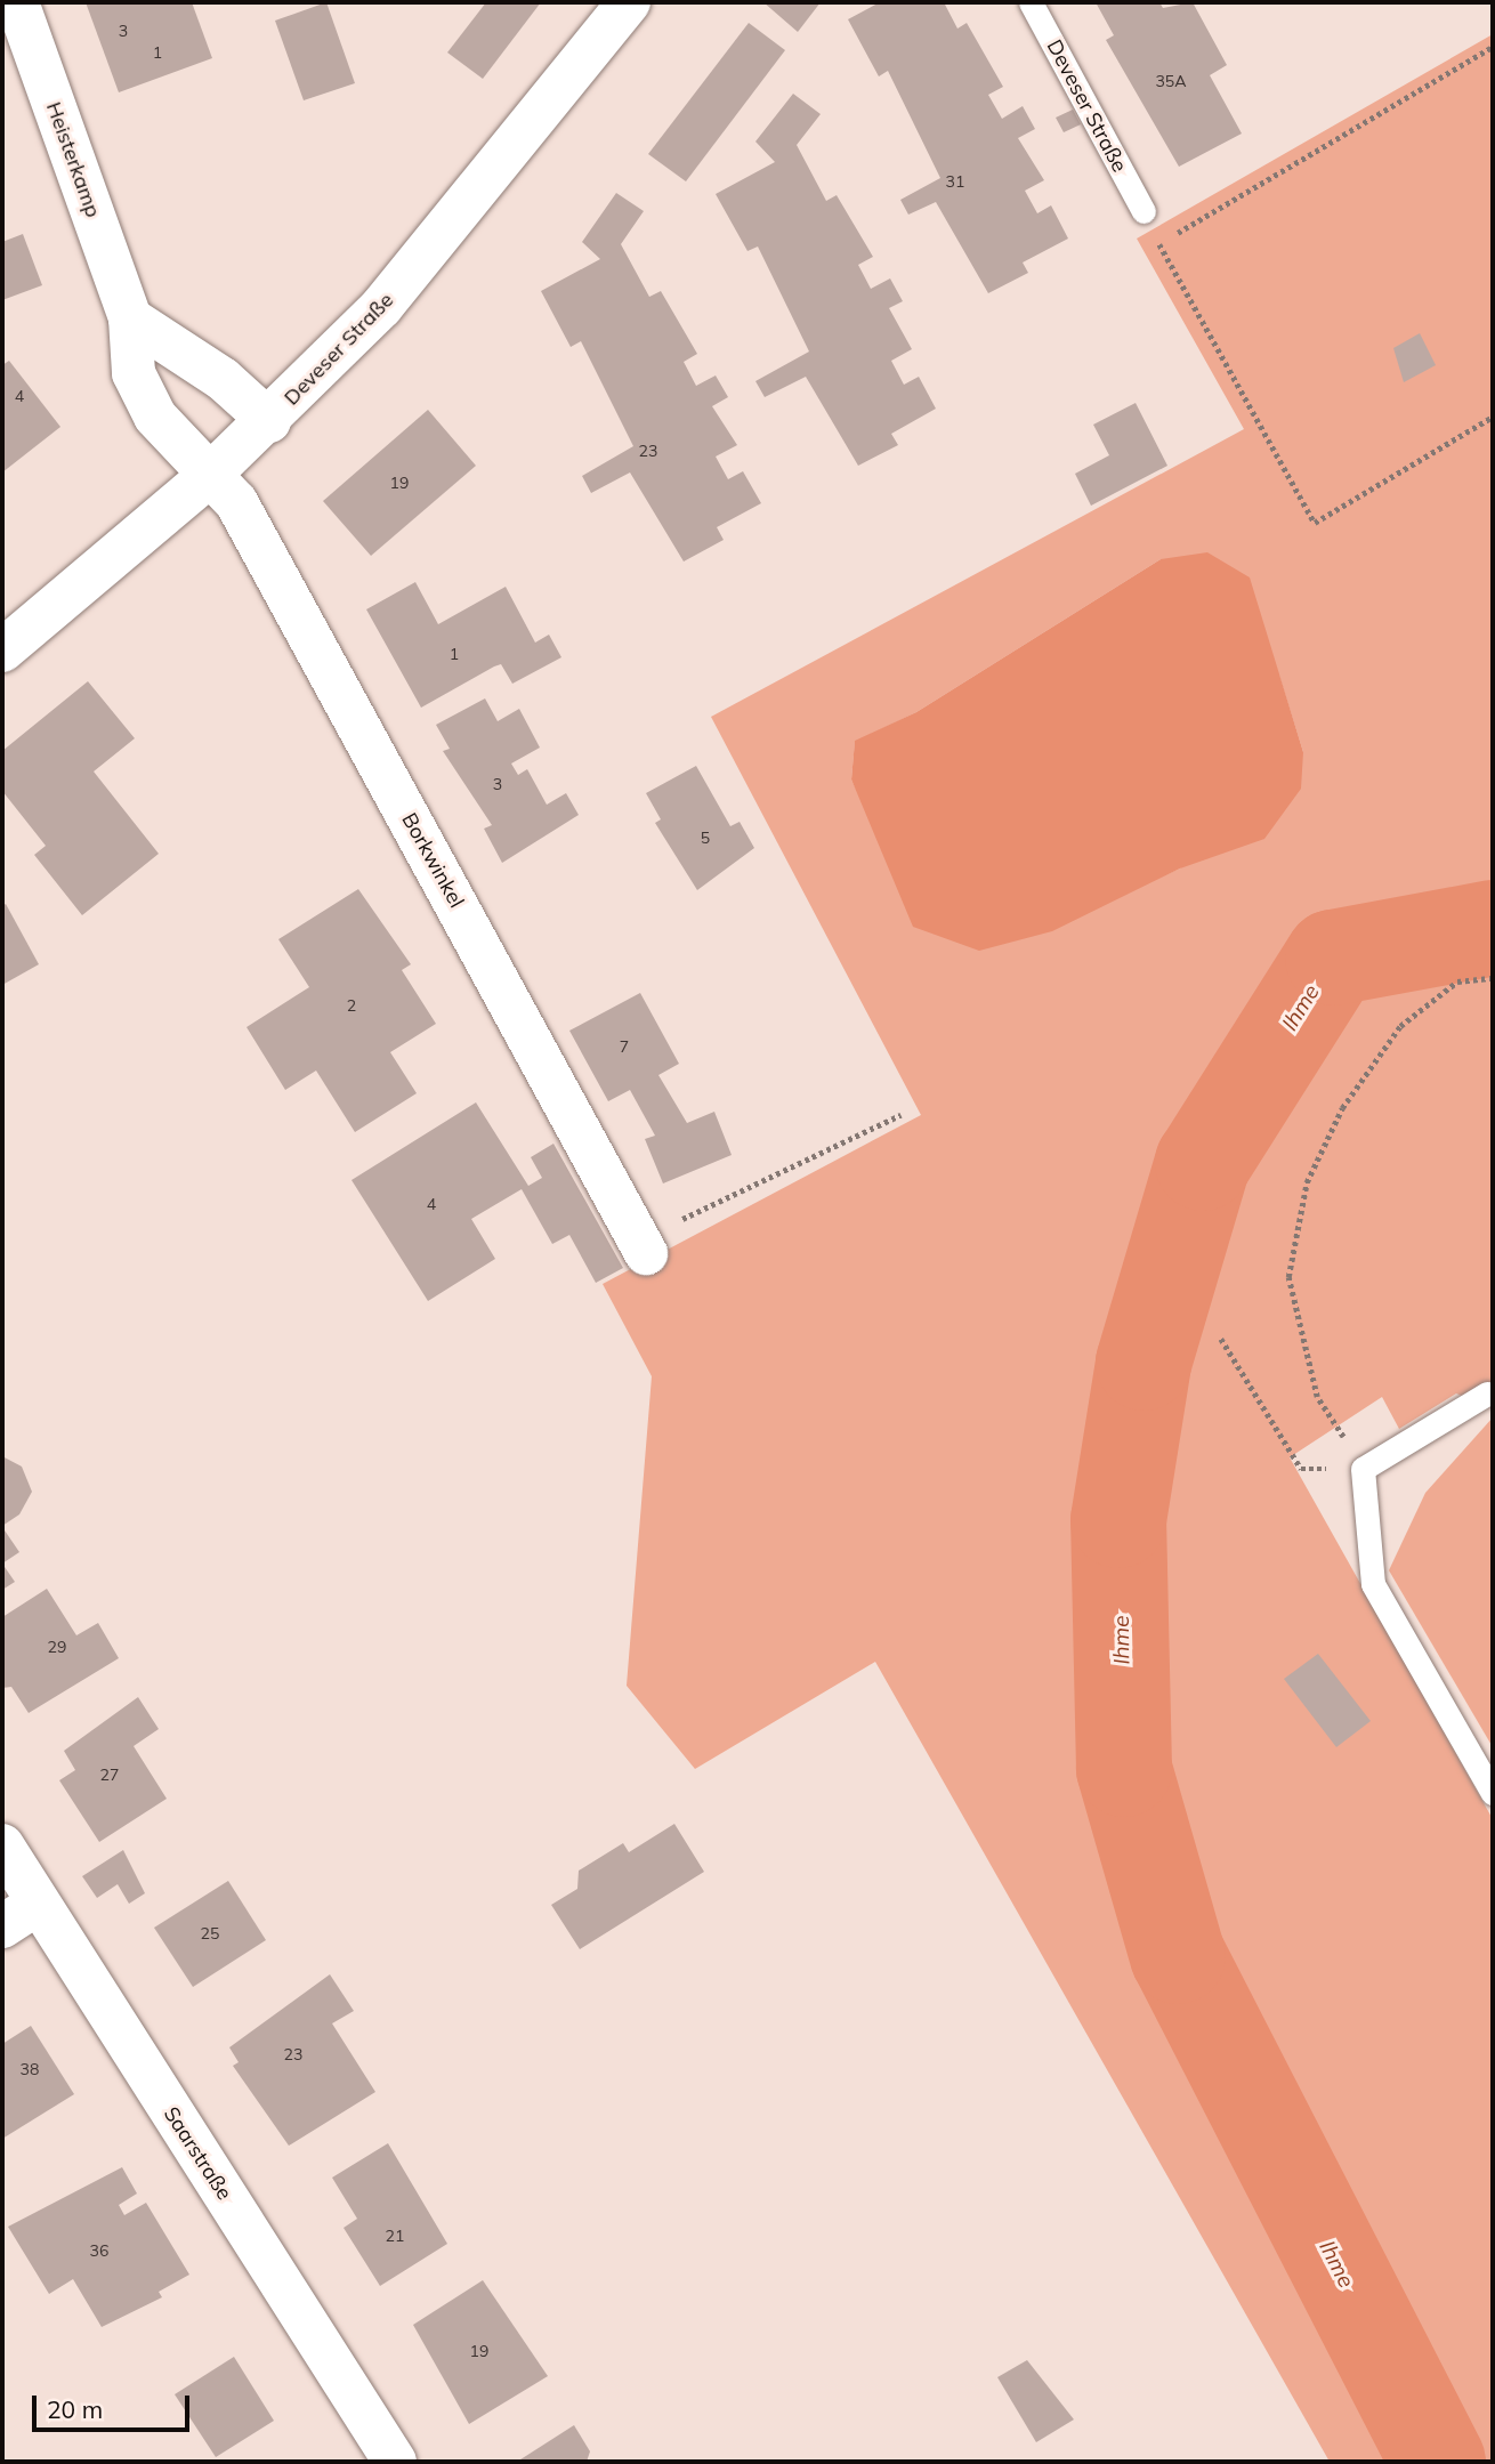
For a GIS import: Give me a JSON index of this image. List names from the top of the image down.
{
  "streets": {
    "street": [
      "Deveser Straße",
      "Heisterkamp",
      "Borkwinkel",
      "Saarstraße"
    ]
  },
  "crossings": [
    ["Deveser Straße", "Heisterkamp"],
    ["Deveser Straße", "Borkwinkel"],
    ["Heisterkamp", "Borkwinkel"]
  ],
  "water": ["Ihme"],
  "house_numbers": [
    "3",
    "1",
    "35A",
    "31",
    "4",
    "23",
    "19",
    "1",
    "3",
    "5",
    "2",
    "7",
    "4",
    "29",
    "27",
    "25",
    "23",
    "38",
    "21",
    "36",
    "19"
  ],
  "scale_bar": "20 m"
}
